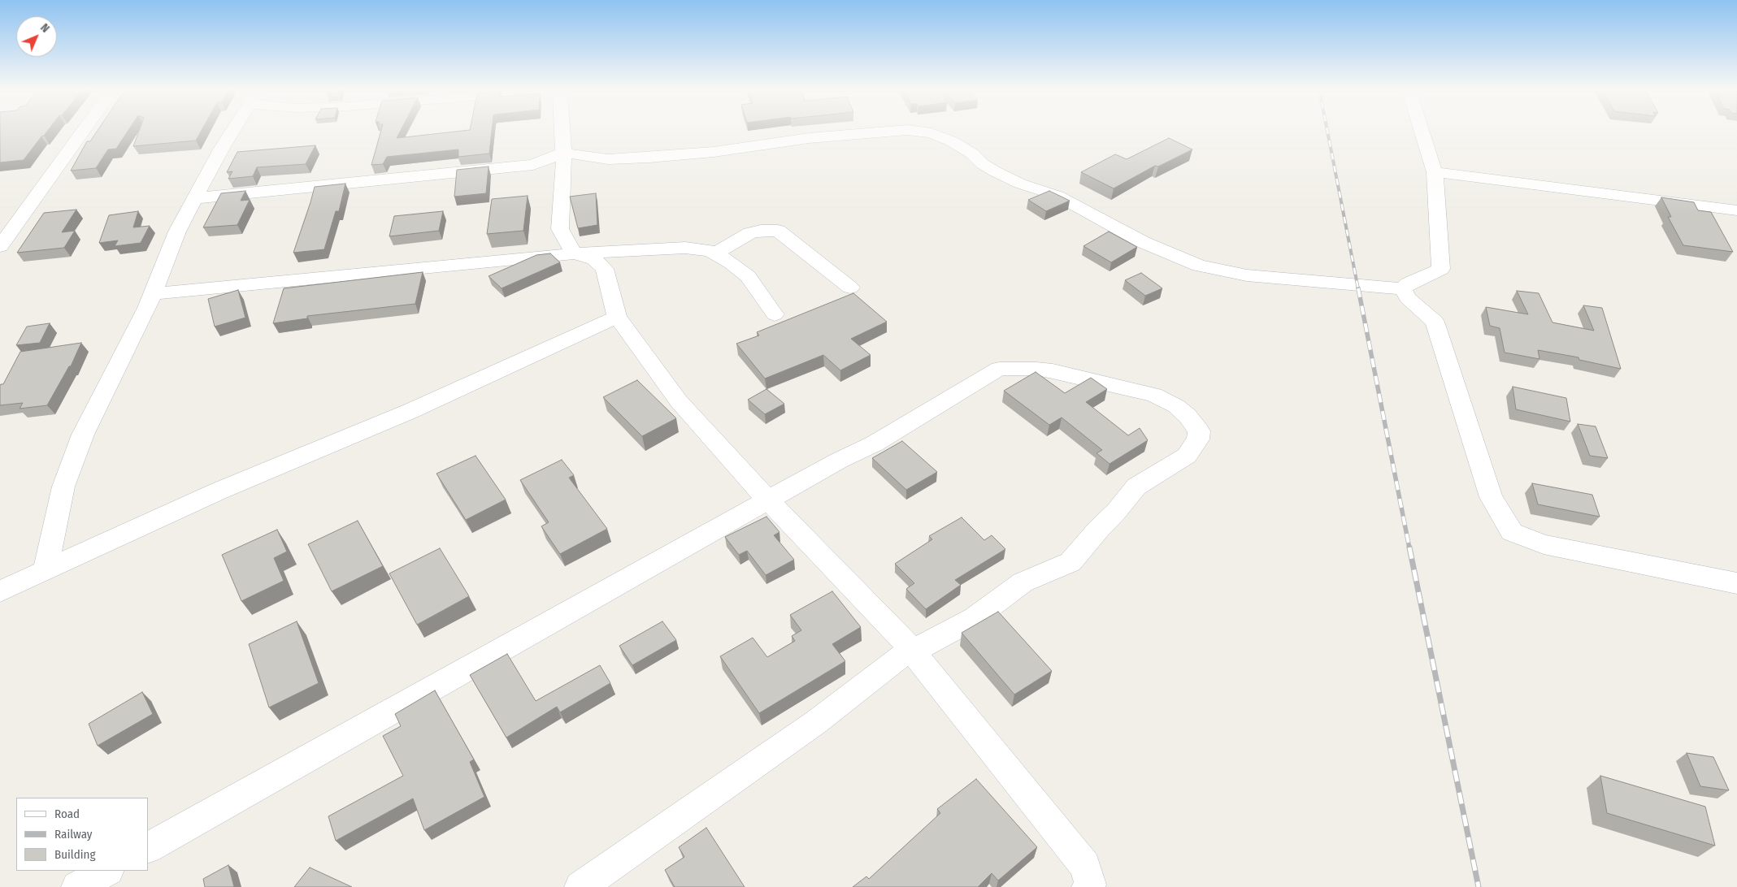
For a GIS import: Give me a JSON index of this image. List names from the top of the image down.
{
  "legend": ["Road", "Railway", "Building"],
  "north": "top right"
}
